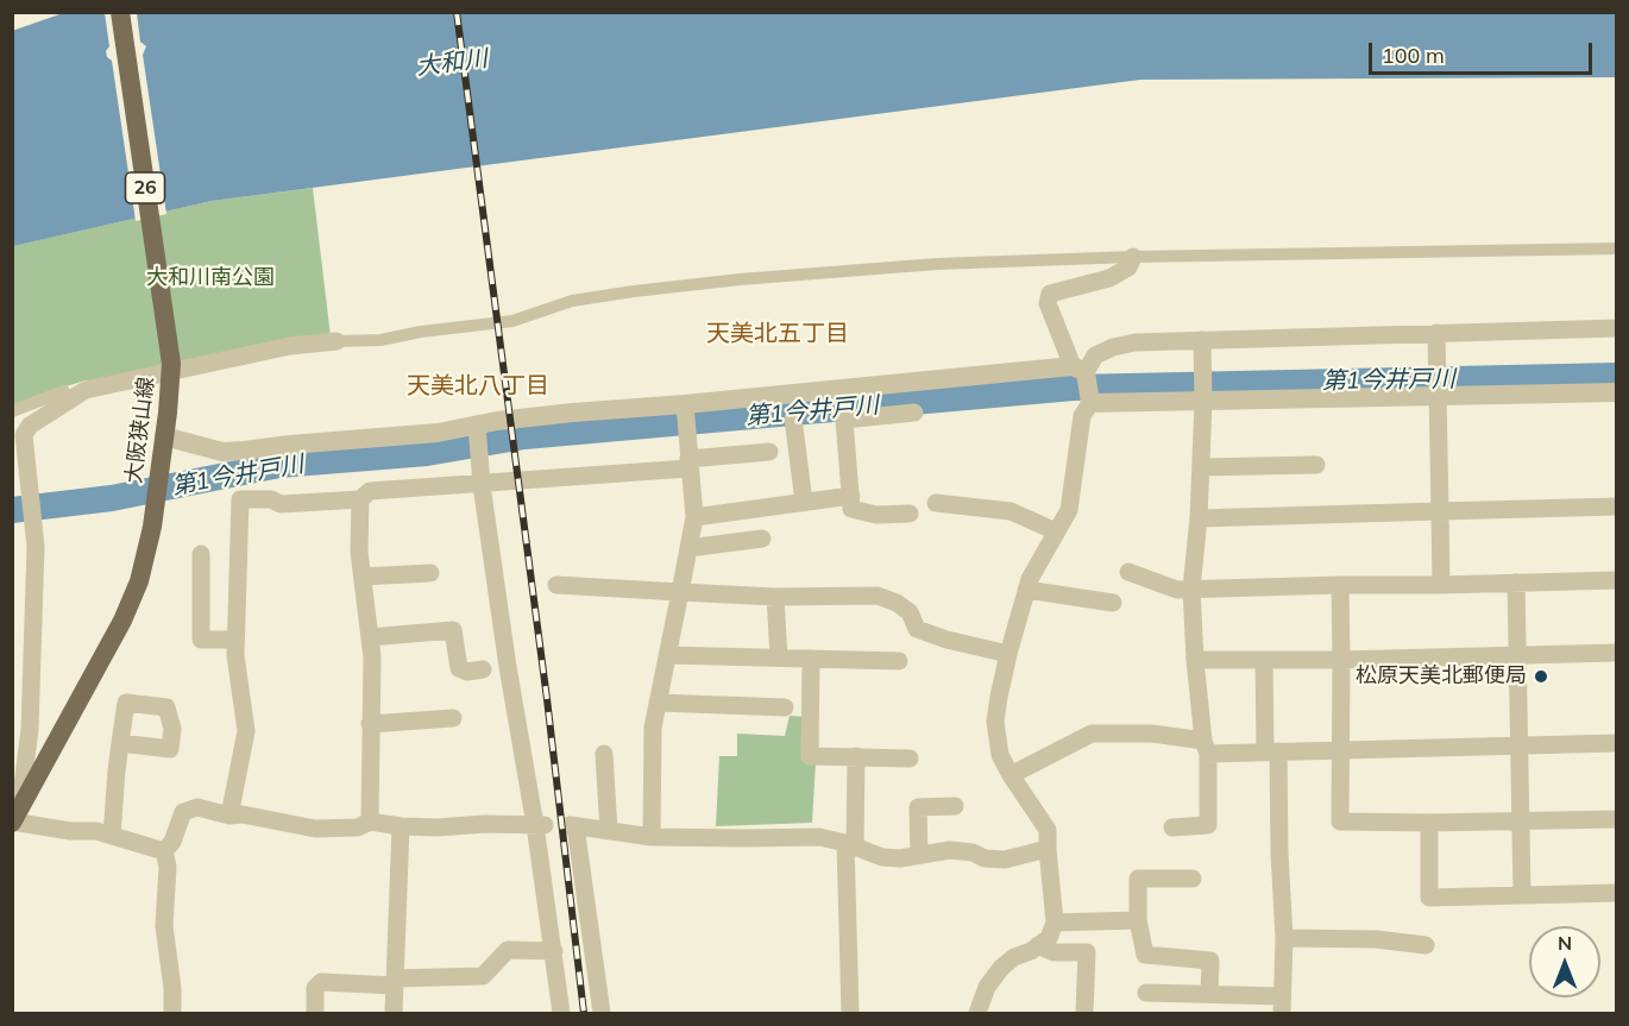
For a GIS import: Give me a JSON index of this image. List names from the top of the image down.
{
  "streets": {
    "main road": ["26", "大阪狭山線"]
  },
  "districts": ["天美北五丁目", "天美北八丁目"],
  "water": ["大和川", "第1今井戸川"],
  "parks": ["大和川南公園"],
  "places": ["松原天美北郵便局"],
  "scale_bar": "100 m",
  "north": "top"
}
